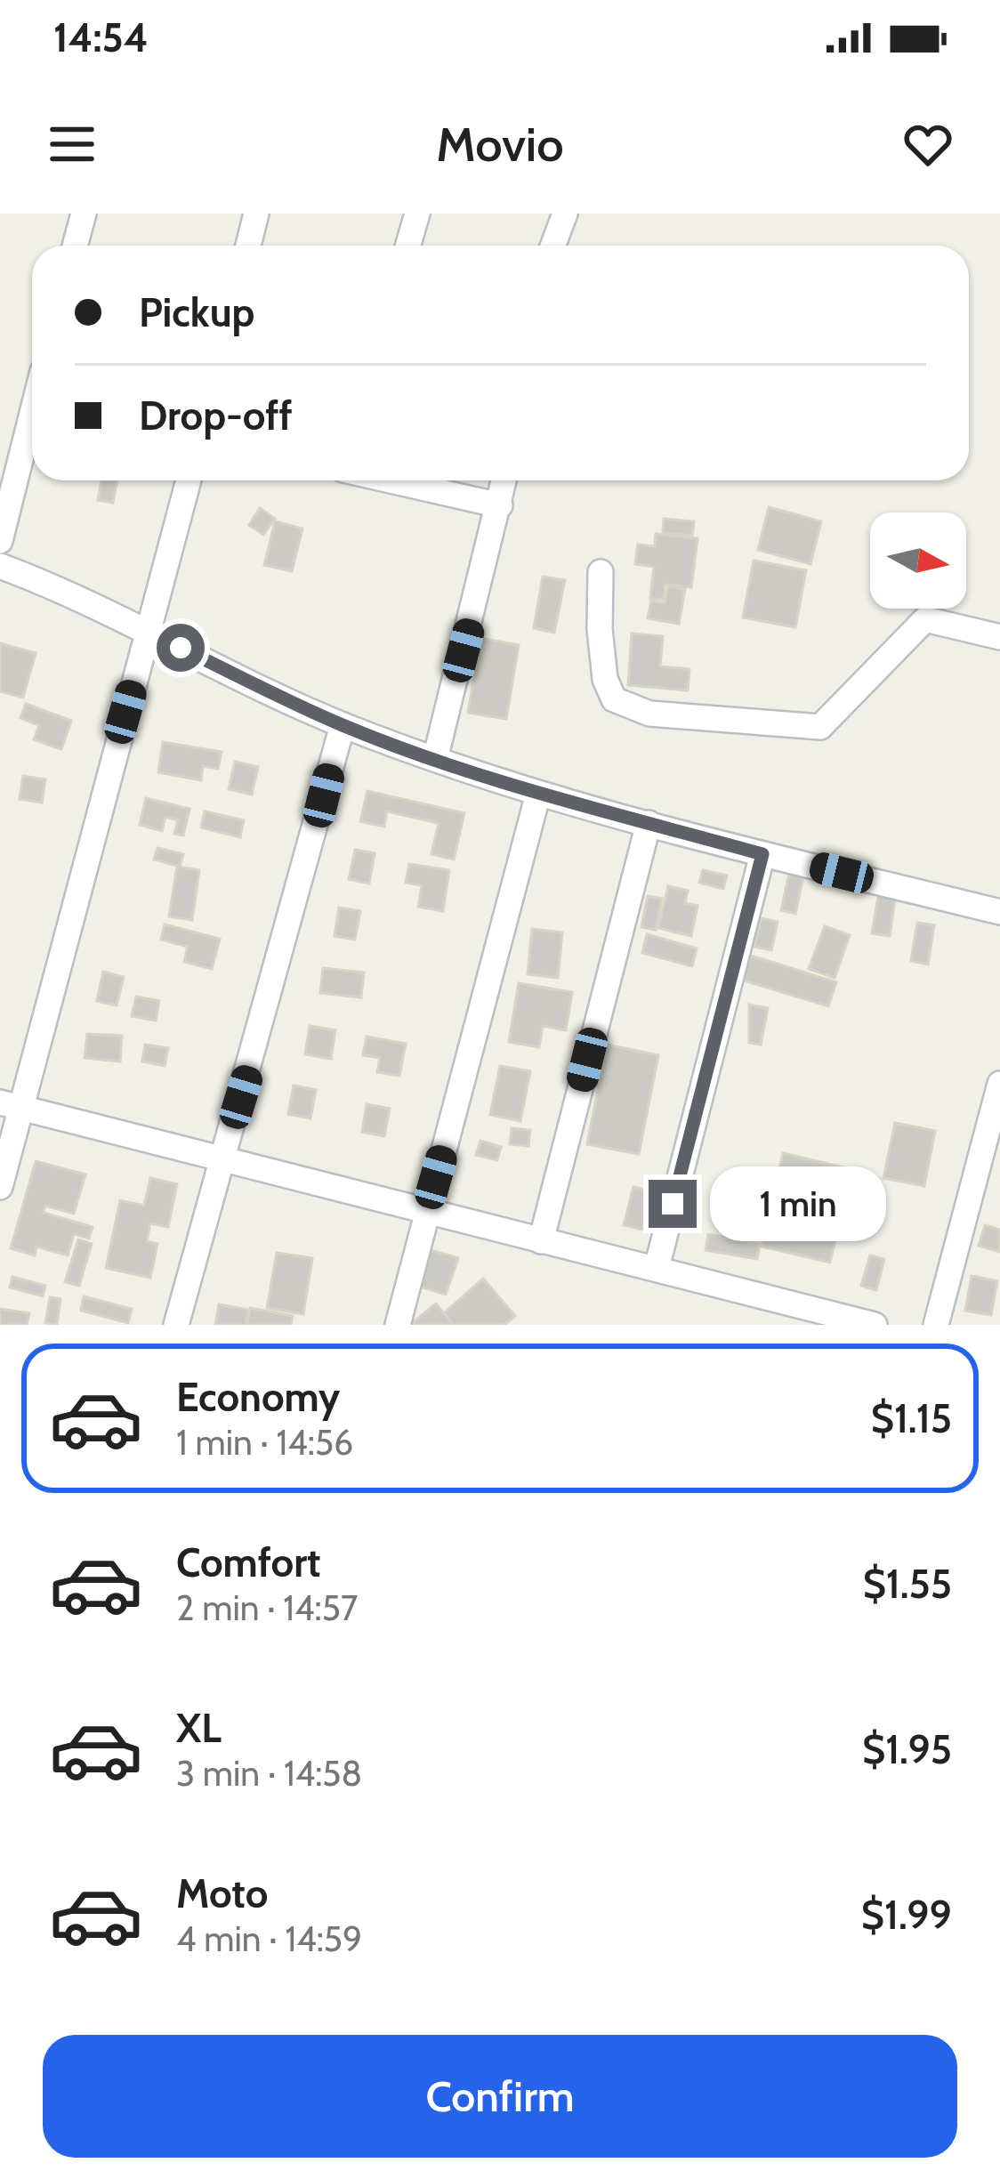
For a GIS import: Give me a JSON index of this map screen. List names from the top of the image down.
{
  "north": "right",
  "page": {
    "status": "14:54",
    "header": "Movio",
    "banner": ["Pickup", "Drop-off"],
    "bubble": "1 min",
    "list": [
      {
        "name": "Economy",
        "note": "1 min · 14:56",
        "value": "$1.15"
      },
      {
        "name": "Comfort",
        "note": "2 min · 14:57",
        "value": "$1.55"
      },
      {
        "name": "XL",
        "note": "3 min · 14:58",
        "value": "$1.95"
      },
      {
        "name": "Moto",
        "note": "4 min · 14:59",
        "value": "$1.99"
      }
    ],
    "buttons": "Confirm"
  }
}
